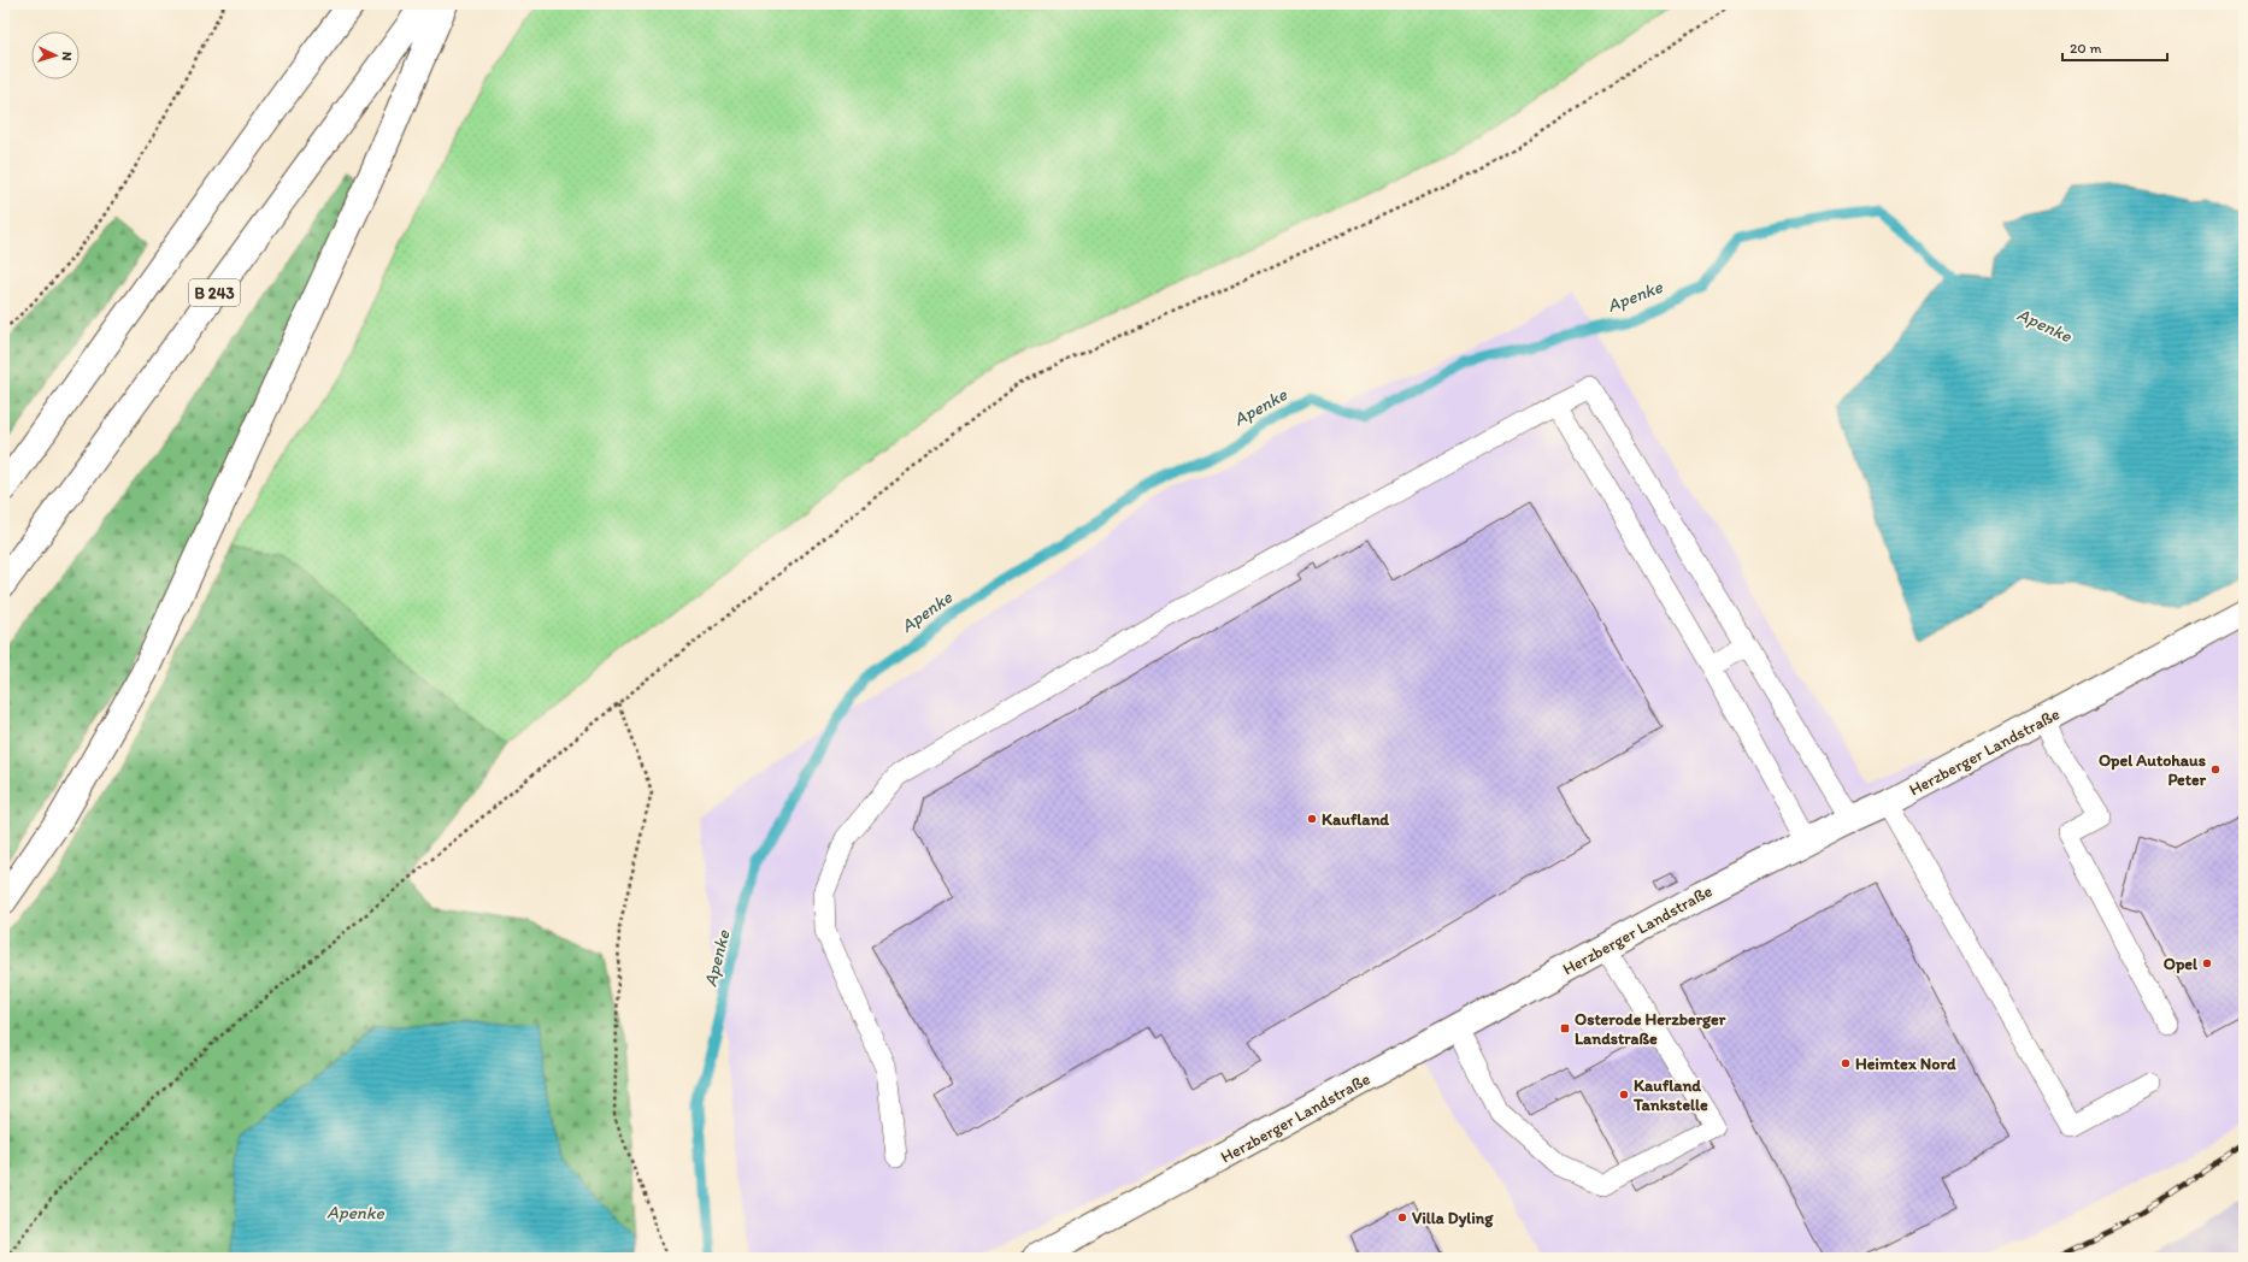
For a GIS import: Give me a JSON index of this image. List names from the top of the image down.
{
  "streets": {
    "main road": ["B 243", "Herzberger Landstraße"]
  },
  "water": ["Apenke"],
  "places": {
    "other": [
      "Opel Autohaus Peter",
      "Kaufland",
      "Opel",
      "Heimtex Nord",
      "Kaufland Tankstelle",
      "Villa Dyling"
    ],
    "transit": ["Osterode Herzberger Landstraße"]
  },
  "scale_bar": "20 m",
  "north": "right"
}
